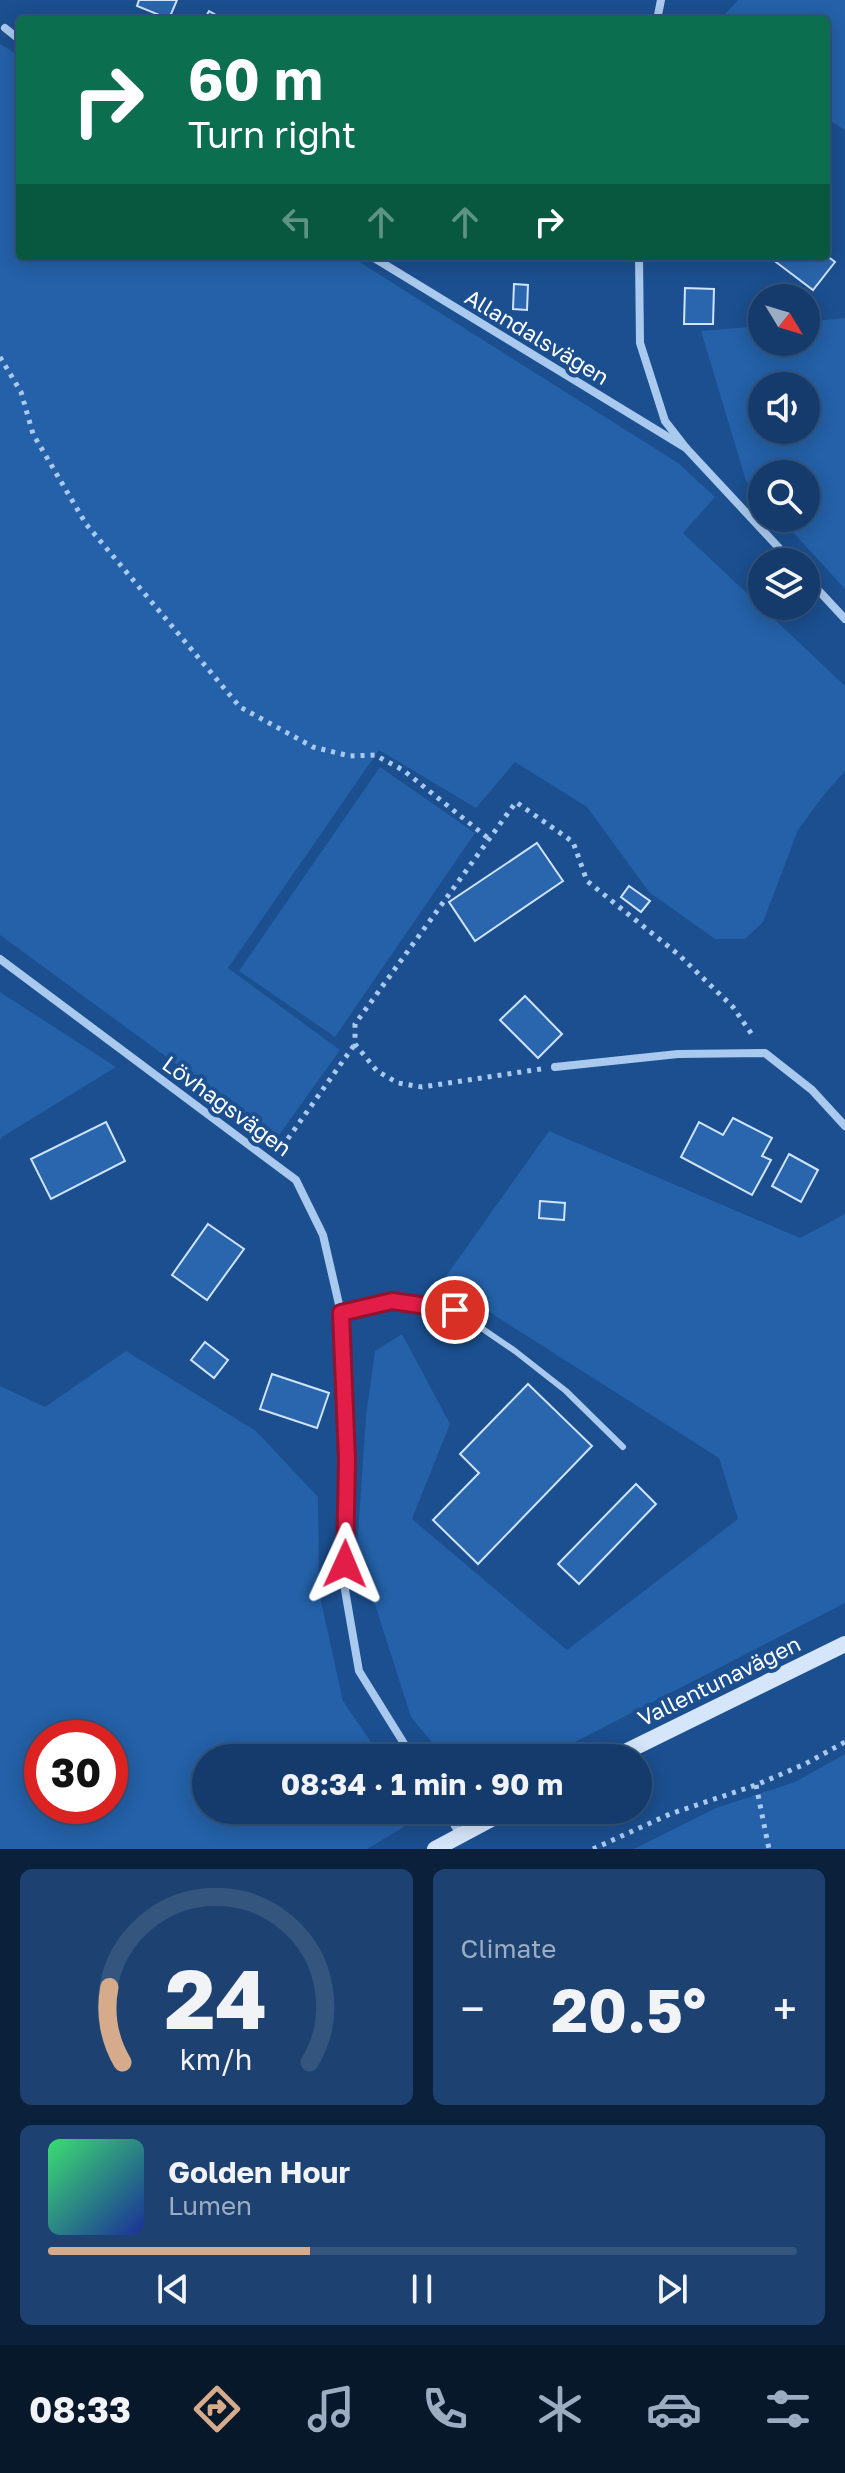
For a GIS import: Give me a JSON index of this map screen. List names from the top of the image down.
{
  "streets": {
    "main road": ["Vallentunavägen"],
    "street": ["Allandalsvägen", "Lövhagsvägen"]
  },
  "north": "bottom right",
  "page": {
    "turn": ["60 m", "Turn right"],
    "limit": "30",
    "trip": "08:34 · 1 min · 90 m",
    "tile": "Climate",
    "heat": ["−", "20.5°", "+"],
    "song": ["Golden Hour", "Lumen"],
    "tabs": "08:33",
    "gauge": ["24", "km/h"]
  }
}
